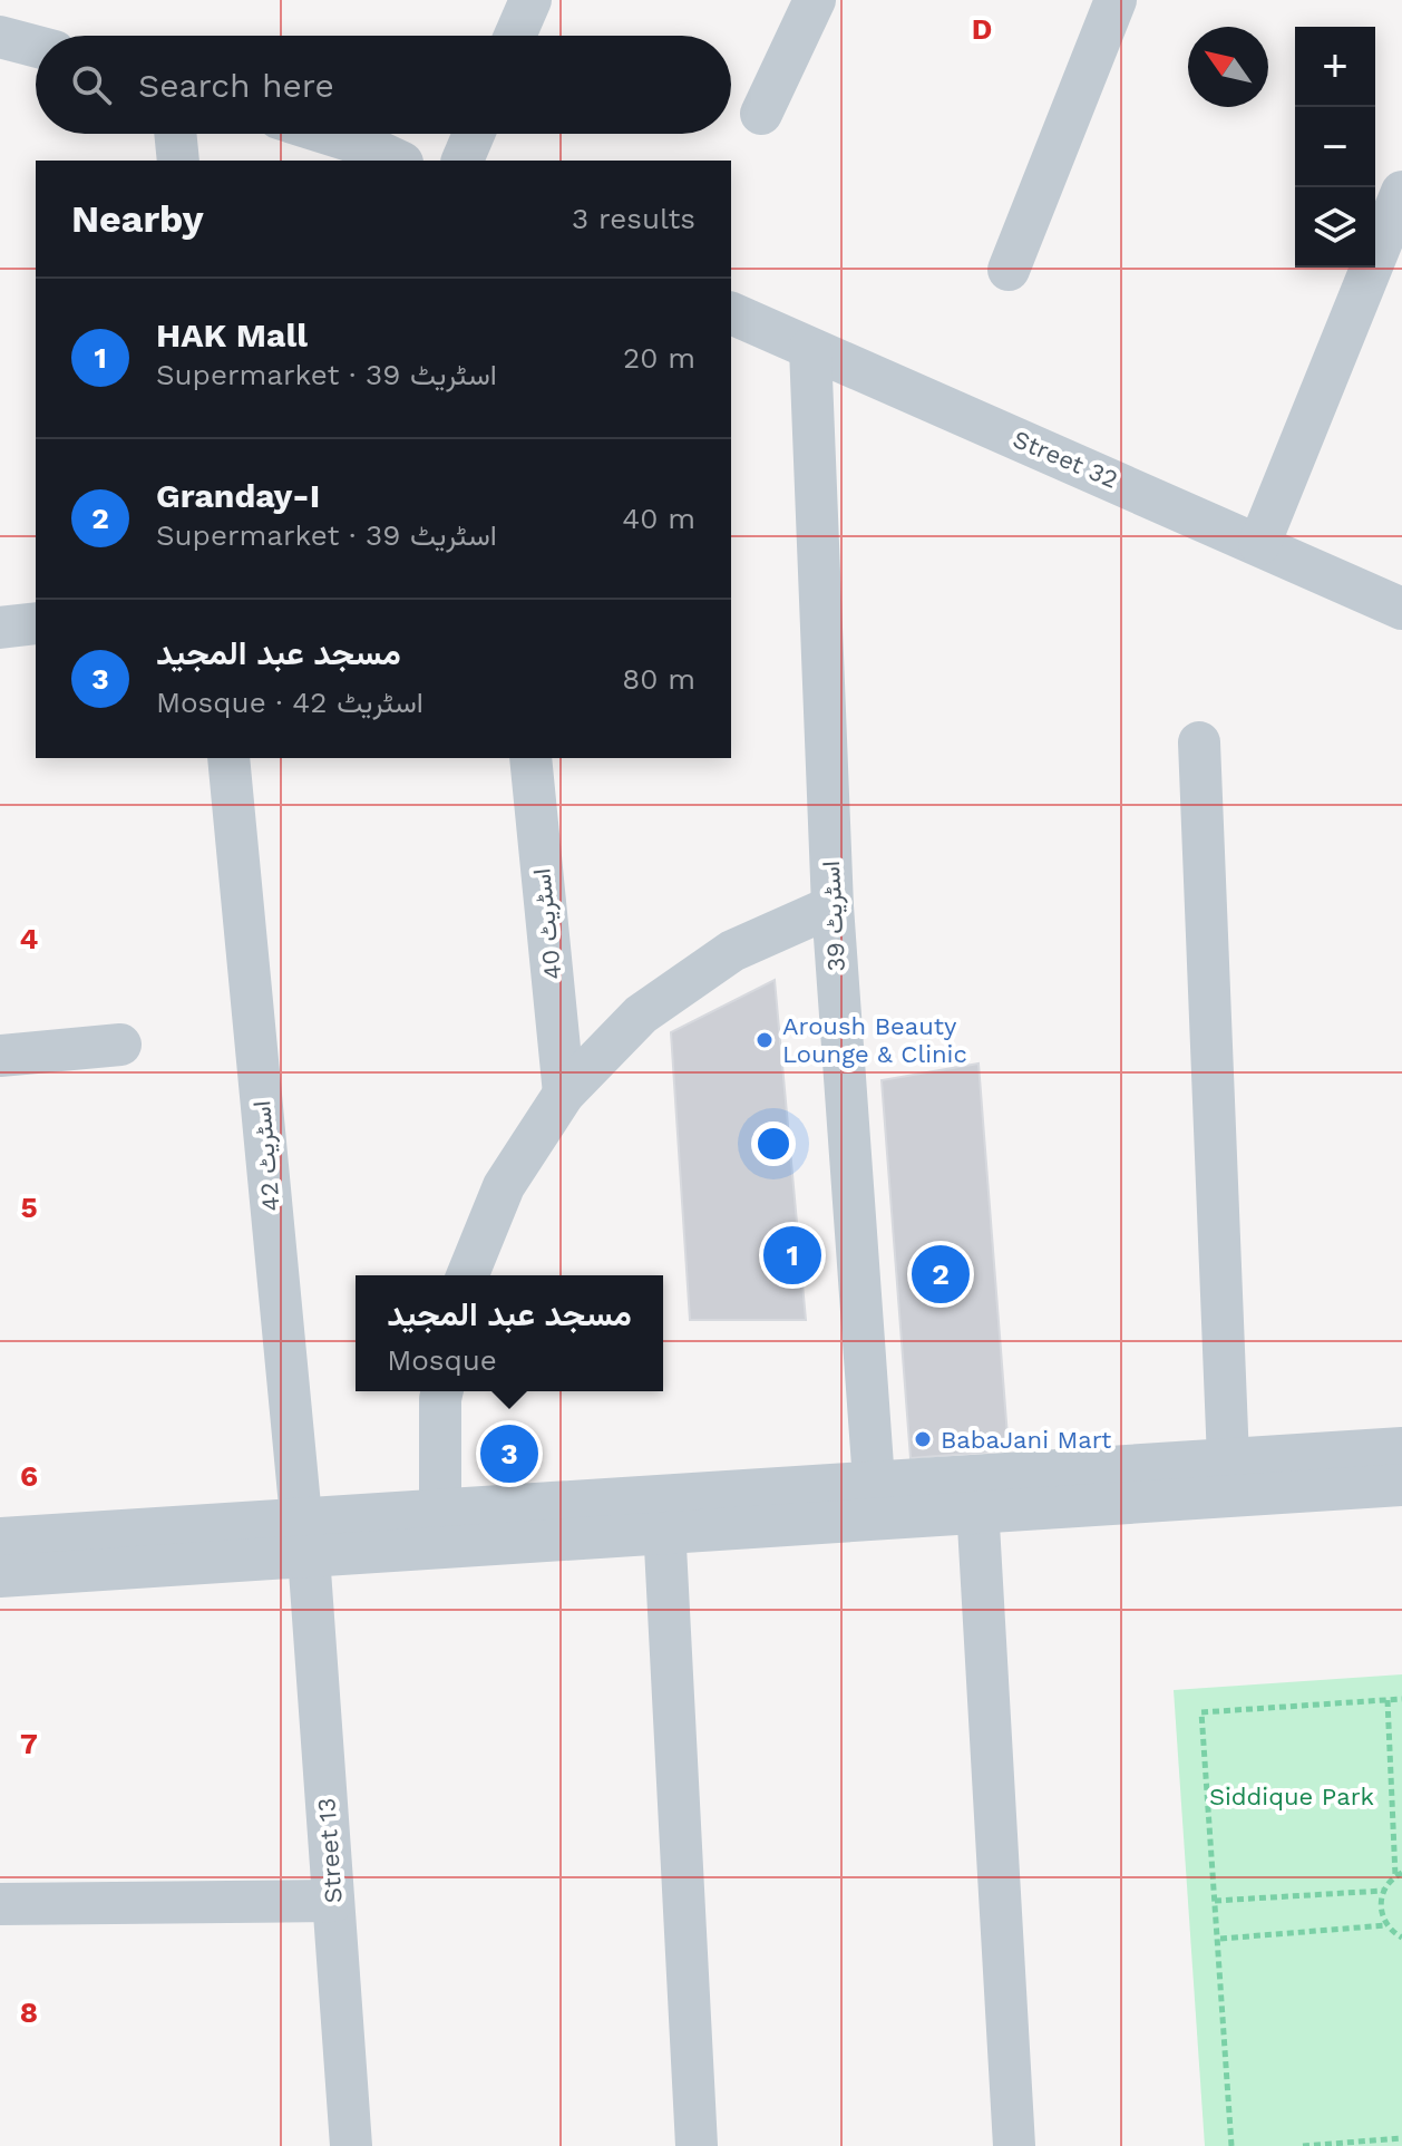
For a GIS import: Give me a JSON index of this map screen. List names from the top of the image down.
{
  "streets": {
    "street": [
      "Street 32",
      "اسٹریٹ 39",
      "اسٹریٹ 40",
      "اسٹریٹ 42",
      "Street 13"
    ]
  },
  "crossings": [
    ["Street 32", "اسٹریٹ 39"],
    ["اسٹریٹ 42", "Street 13"]
  ],
  "parks": ["Siddique Park"],
  "places": ["Aroush Beauty Lounge & Clinic", "BabaJani Mart"],
  "north": "top left",
  "page": {
    "map_buttons": ["+", "−"],
    "search": "Search here",
    "heading": ["Nearby", "3 results"],
    "list": [
      {
        "mark": "1",
        "name": "HAK Mall",
        "note": "Supermarket · اسٹریٹ 39",
        "value": "20 m"
      },
      {
        "mark": "2",
        "name": "Granday-I",
        "note": "Supermarket · اسٹریٹ 39",
        "value": "40 m"
      },
      {
        "mark": "3",
        "name": "مسجد عبد المجید",
        "note": "Mosque · اسٹریٹ 42",
        "value": "80 m"
      }
    ],
    "pins": ["1", "2", "3"],
    "popup": ["مسجد عبد المجید", "Mosque"]
  },
  "grid": {
    "columns": ["D"],
    "rows": [
      "4",
      "5",
      "6",
      "7",
      "8"
    ]
  }
}
